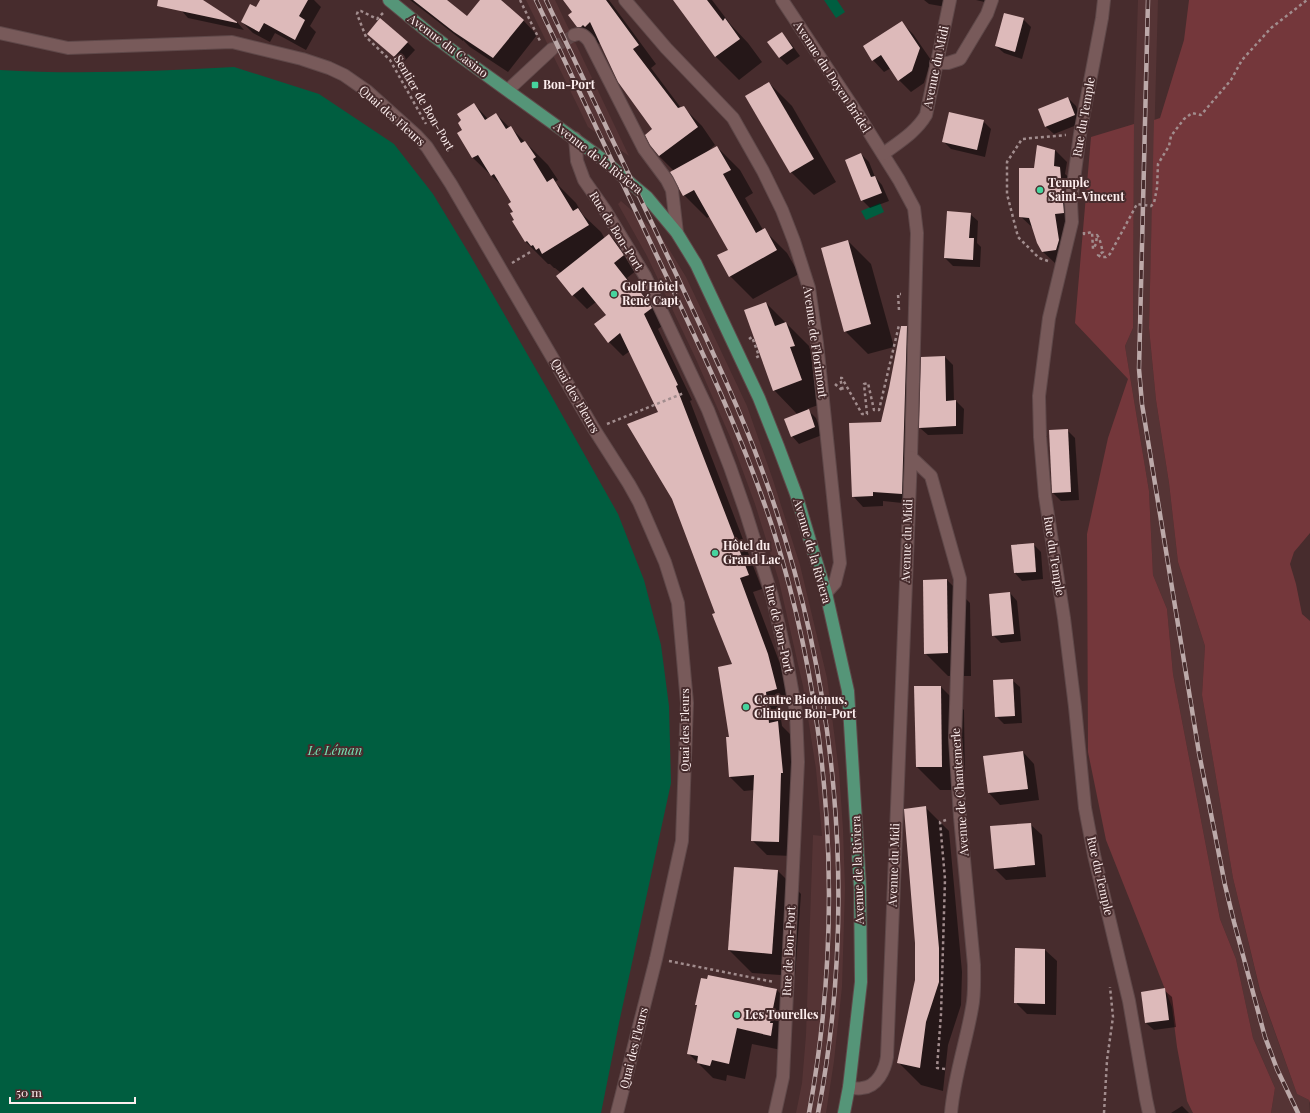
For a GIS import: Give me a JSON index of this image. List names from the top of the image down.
{
  "streets": {
    "main road": ["Avenue du Casino", "Avenue de la Riviera"],
    "street": [
      "Avenue du Midi",
      "Avenue du Doyen Bridel",
      "Quai des Fleurs",
      "Rue du Temple",
      "Rue de Bon-Port",
      "Avenue de Florimont",
      "Avenue de Chantemerle"
    ],
    "path": ["Sentier de Bon-Port"]
  },
  "crossings": [
    ["Avenue du Casino", "Sentier de Bon-Port"],
    ["Avenue du Casino", "Avenue de la Riviera"],
    ["Avenue du Midi", "Avenue du Doyen Bridel"],
    ["Avenue du Midi", "Avenue de la Riviera"],
    ["Avenue du Midi", "Avenue de Chantemerle"],
    ["Avenue de la Riviera", "Rue de Bon-Port"],
    ["Avenue de la Riviera", "Avenue de Florimont"]
  ],
  "water": ["Le Léman"],
  "places": {
    "transit": ["Bon-Port"],
    "other": [
      "Temple Saint-Vincent",
      "Golf Hôtel René Capt",
      "Hôtel du Grand Lac",
      "Centre Biotonus, Clinique Bon-Port",
      "Les Tourelles"
    ]
  },
  "scale_bar": "50 m"
}
